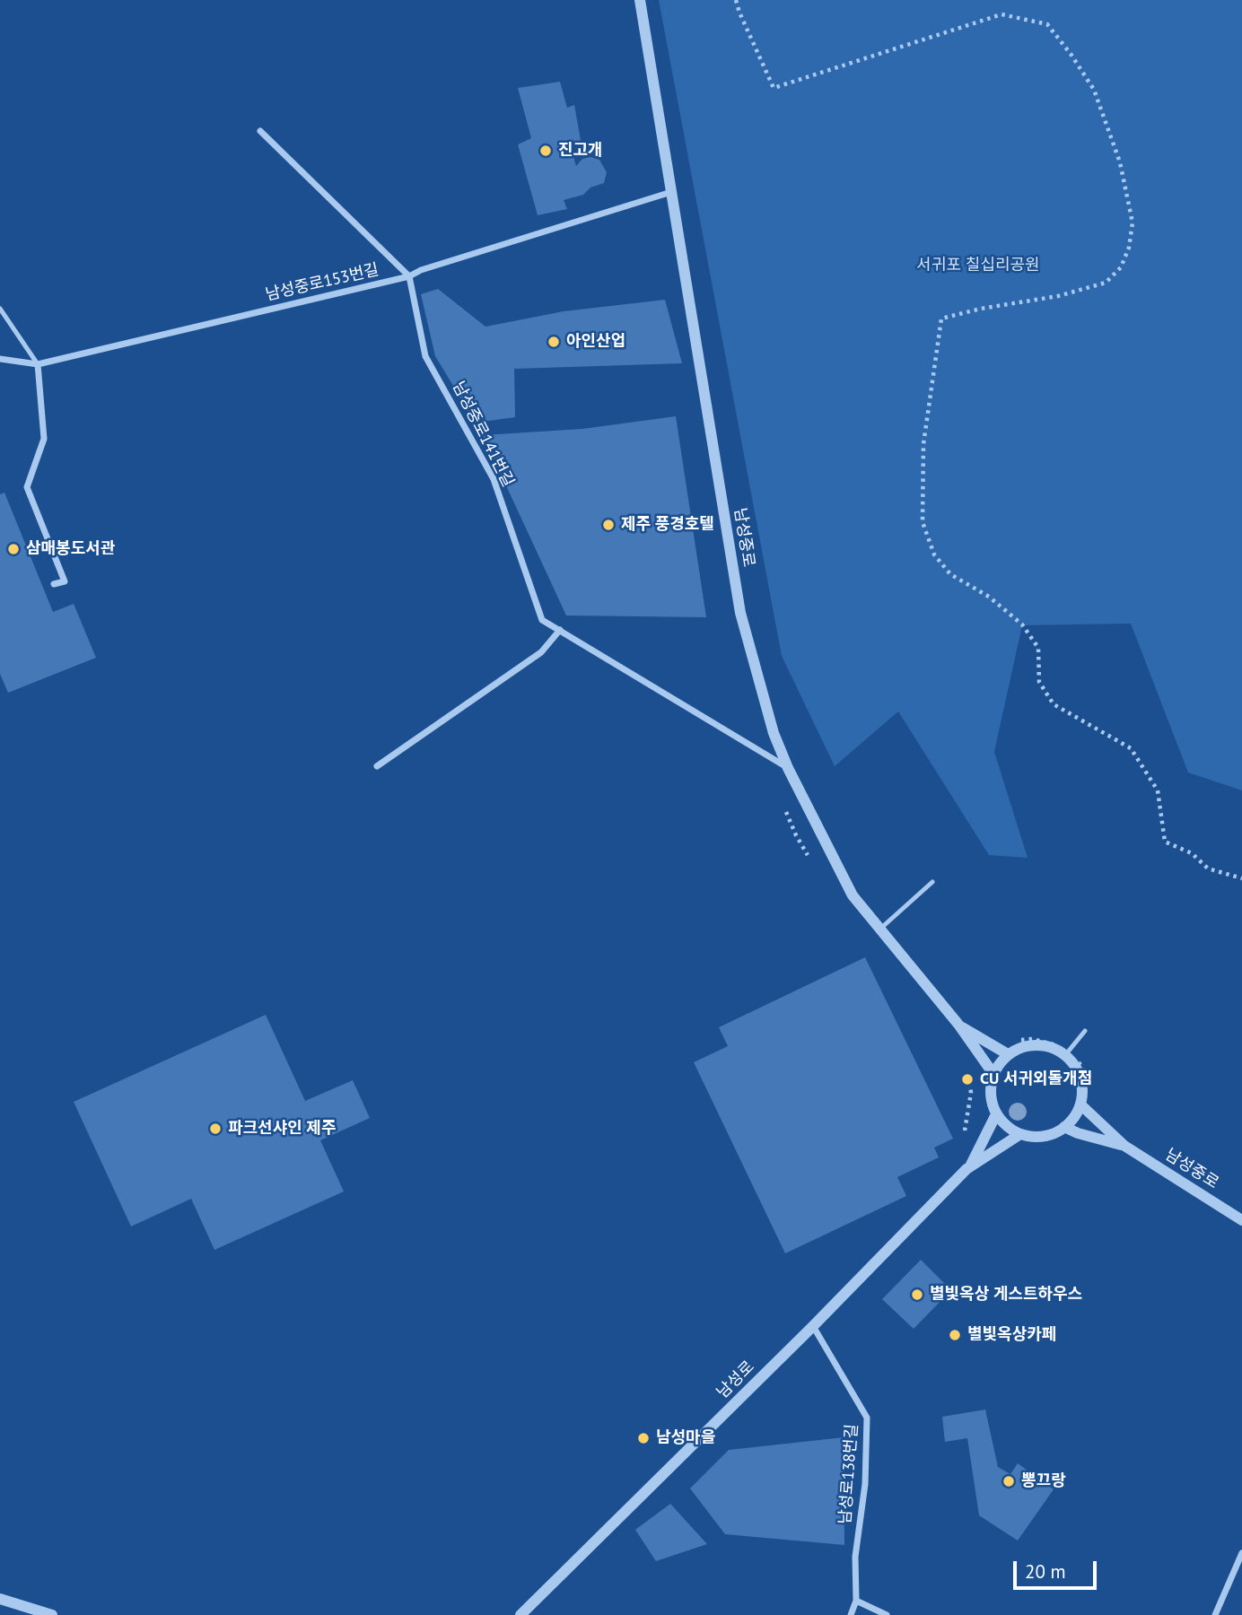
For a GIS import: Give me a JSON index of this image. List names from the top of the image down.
{
  "streets": {
    "street": [
      "남성중로153번길",
      "남성중로141번길",
      "남성중로",
      "남성로",
      "남성로138번길"
    ]
  },
  "crossings": [
    ["남성중로153번길", "남성중로141번길"],
    ["남성중로153번길", "남성중로"],
    ["남성중로141번길", "남성중로"],
    ["남성중로", "남성로"],
    ["남성로", "남성로138번길"]
  ],
  "parks": ["서귀포 칠십리공원"],
  "places": [
    "진고개",
    "아인산업",
    "제주 풍경호텔",
    "삼매봉도서관",
    "CU 서귀외돌개점",
    "파크선샤인 제주",
    "별빛옥상 게스트하우스",
    "별빛옥상카페",
    "남성마을",
    "뽕끄랑"
  ],
  "scale_bar": "20 m"
}
